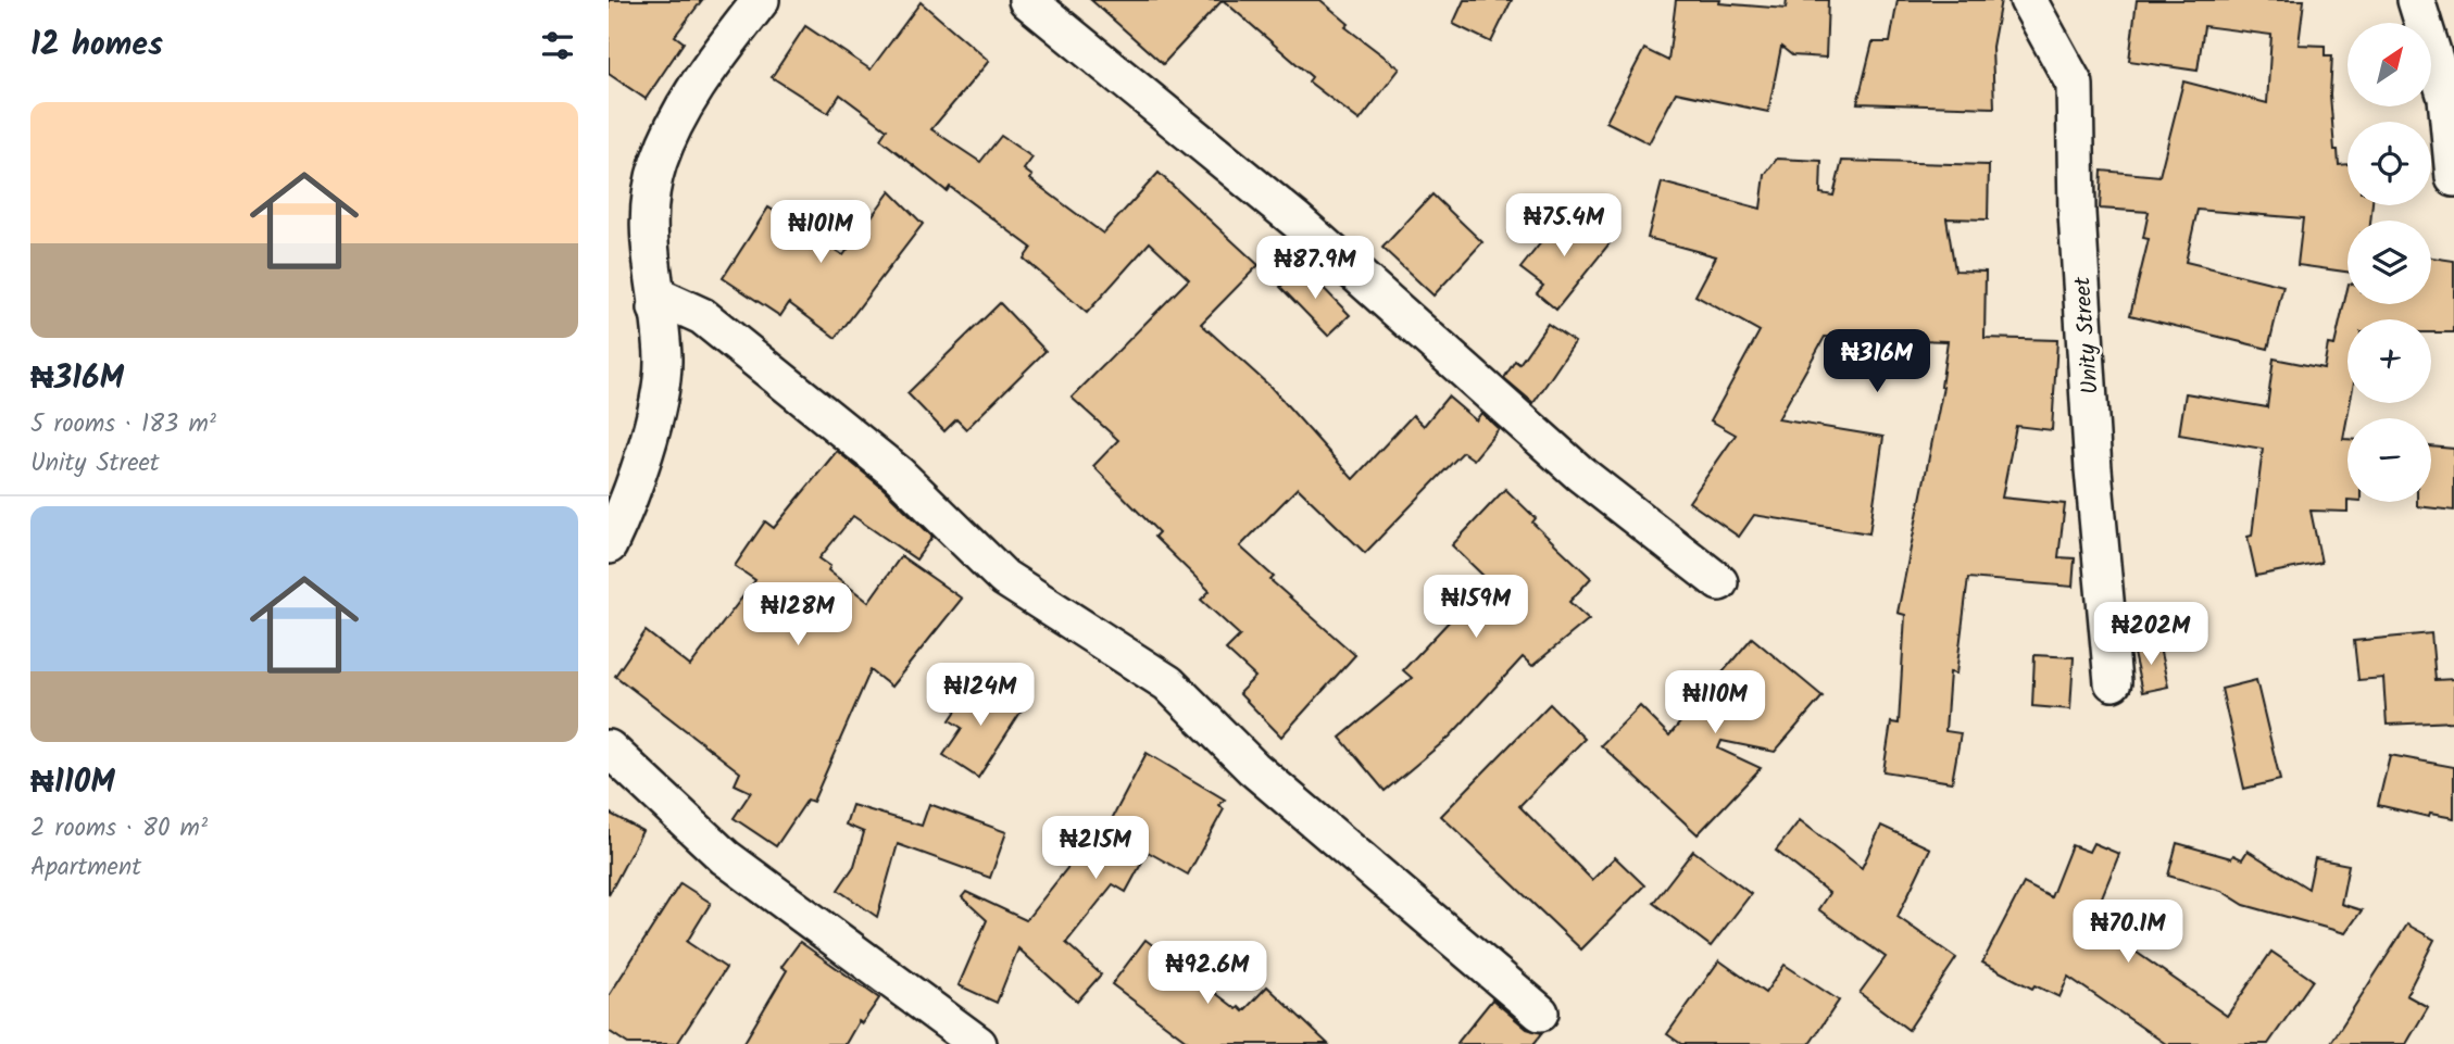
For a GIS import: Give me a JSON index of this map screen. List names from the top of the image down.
{
  "streets": {
    "street": ["Unity Street"]
  },
  "north": "top right",
  "page": {
    "heading": "12 homes",
    "map_buttons": ["+", "−"],
    "list": [
      {
        "name": "₦316M",
        "note": "5 rooms · 183 m² · Unity Street"
      },
      {
        "name": "₦110M",
        "note": "2 rooms · 80 m² · Apartment"
      }
    ],
    "price": [
      "₦75.4M",
      "₦101M",
      "₦87.9M",
      "₦316M",
      "₦159M",
      "₦128M",
      "₦202M",
      "₦124M",
      "₦110M",
      "₦215M",
      "₦70.1M",
      "₦92.6M"
    ]
  }
}
